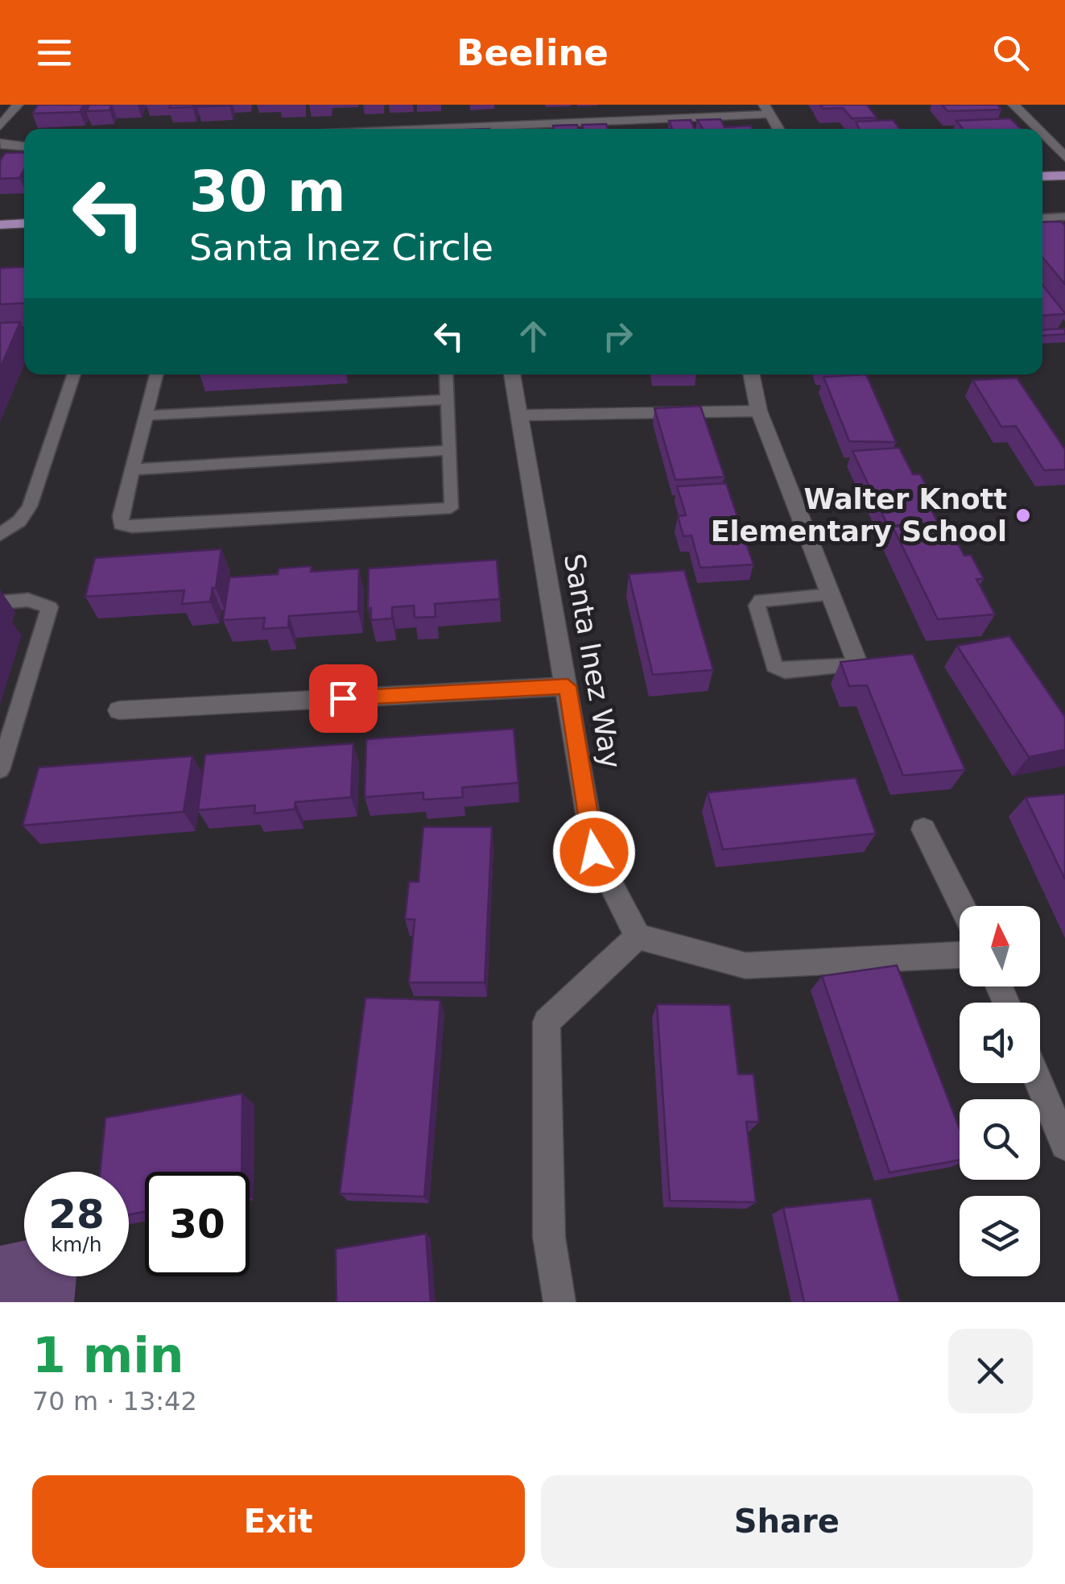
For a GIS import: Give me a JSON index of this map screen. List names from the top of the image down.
{
  "streets": {
    "street": ["Santa Inez Way"]
  },
  "places": ["Walter Knott Elementary School"],
  "north": "top",
  "page": {
    "header": "Beeline",
    "turn": ["30 m", "Santa Inez Circle"],
    "speed": "28 km/h",
    "limit": "30",
    "heading": ["1 min", "70 m · 13:42"],
    "buttons": ["Exit", "Share"]
  }
}
